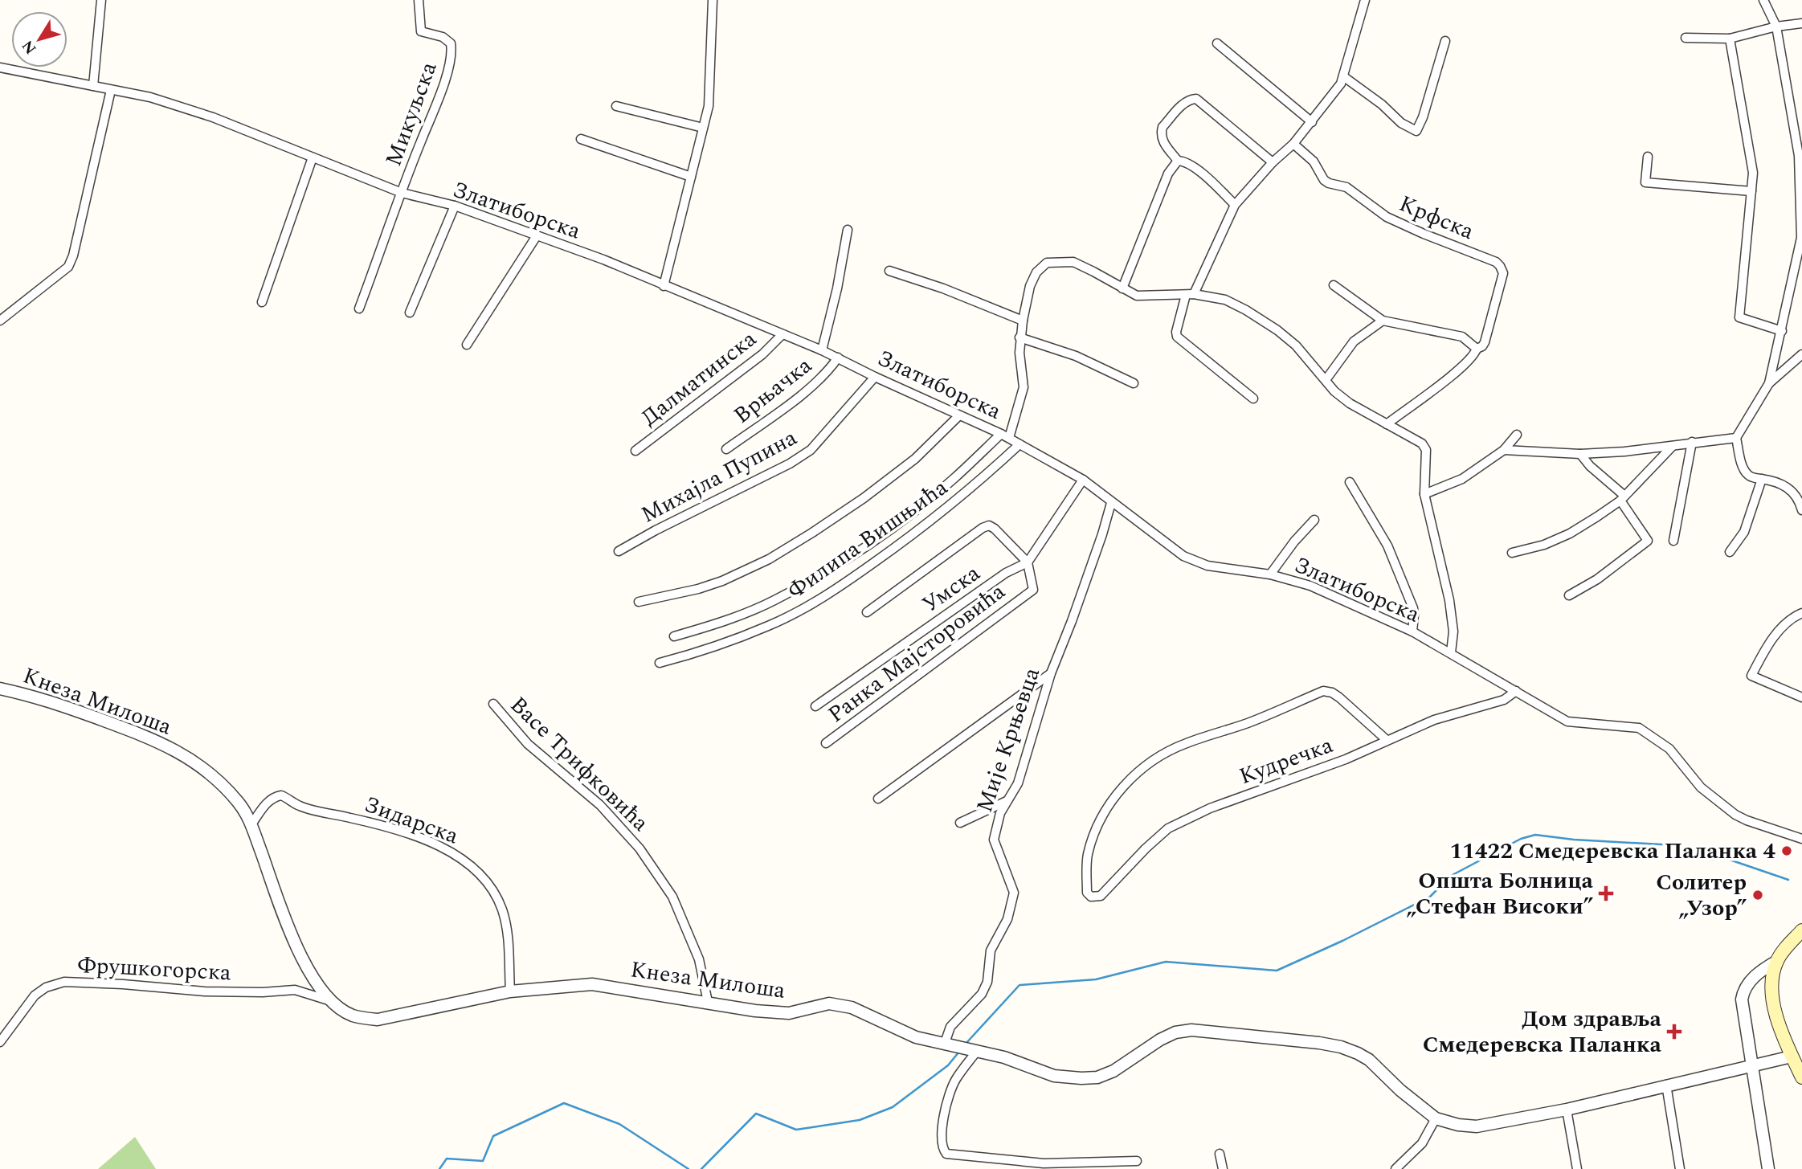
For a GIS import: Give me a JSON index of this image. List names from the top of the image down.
{
  "streets": {
    "street": [
      "Микуљска",
      "Златиборска",
      "Крфска",
      "Далматинска",
      "Врњачка",
      "Михајла Пупина",
      "Филипа Вишњића",
      "Умска",
      "Ранка Мајсторовића",
      "Кнеза Милоша",
      "Мије Крњевца",
      "Кудречка",
      "Васе Трифковића",
      "Зидарска",
      "Фрушкогорска"
    ]
  },
  "crossings": [
    ["Микуљска", "Златиборска"],
    ["Златиборска", "Далматинска"],
    ["Златиборска", "Врњачка"],
    ["Златиборска", "Михајла Пупина"],
    ["Златиборска", "Филипа Вишњића"],
    ["Златиборска", "Умска"],
    ["Златиборска", "Мије Крњевца"],
    ["Златиборска", "Кудречка"],
    ["Умска", "Ранка Мајсторовића"],
    ["Кнеза Милоша", "Мије Крњевца"],
    ["Кнеза Милоша", "Васе Трифковића"],
    ["Кнеза Милоша", "Зидарска"],
    ["Кнеза Милоша", "Фрушкогорска"]
  ],
  "places": {
    "other": ["11422 Смедеревска Паланка 4", "Солитер „Узор”"],
    "health": ["Општа Болница „Стефан Високи”", "Дом здравља Смедеревска Паланка"]
  },
  "north": "bottom left"
}
